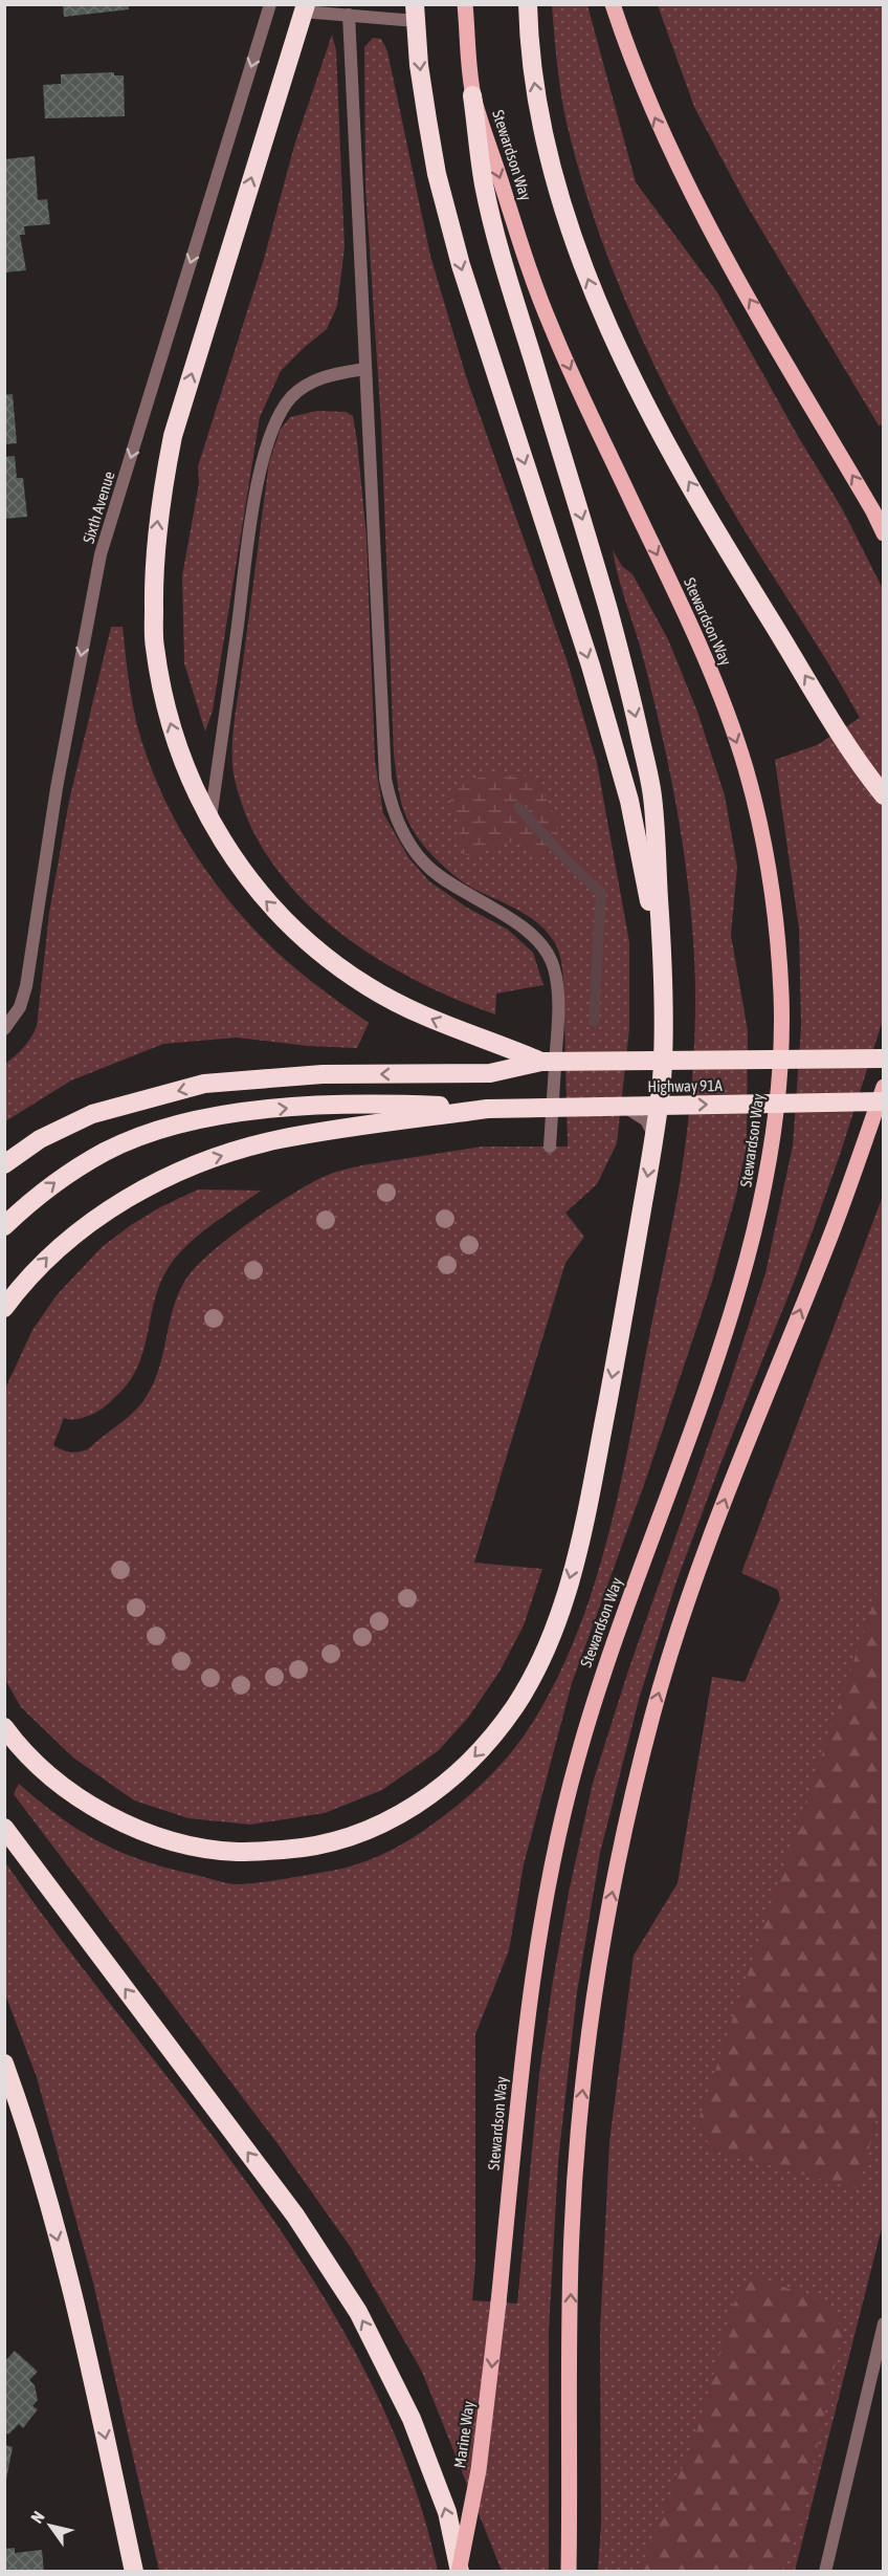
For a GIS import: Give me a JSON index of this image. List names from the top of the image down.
{
  "streets": {
    "highway": ["Highway 91A"],
    "main road": ["Stewardson Way", "Marine Way"],
    "street": ["Sixth Avenue"]
  },
  "crossings": [
    ["Stewardson Way", "Marine Way"]
  ],
  "one_way": ["Sixth Avenue"],
  "north": "top left"
}
